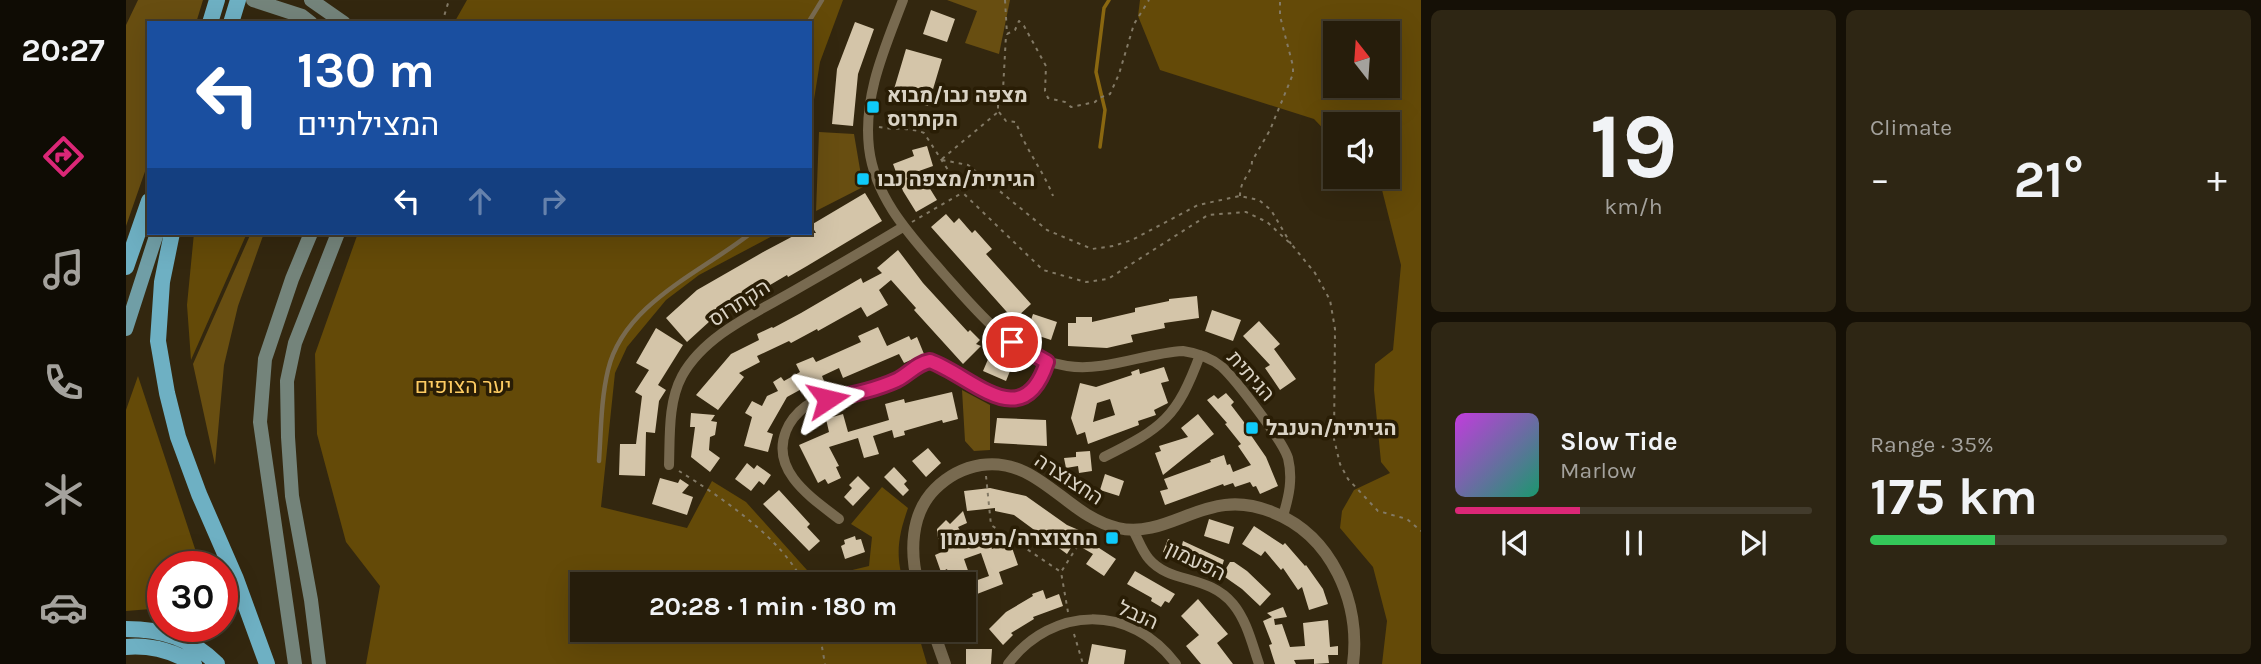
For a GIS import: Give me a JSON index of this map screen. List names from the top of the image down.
{
  "streets": {
    "street": [
      "הקתרוס",
      "הגיתית",
      "החצוצרה",
      "הפעמון",
      "הנבל"
    ]
  },
  "crossings": [
    ["הקתרוס", "הגיתית"],
    ["הגיתית", "החצוצרה"],
    ["החצוצרה", "הפעמון"]
  ],
  "parks": ["יער הצופים"],
  "places": {
    "transit": [
      "מצפה נבו/מבוא הקתרוס",
      "הגיתית/מצפה נבו",
      "הגיתית/הענבל",
      "החצוצרה/הפעמון"
    ]
  },
  "north": "top",
  "page": {
    "tabs": "20:27",
    "tile": [
      ["19", "km/h"],
      "Climate",
      ["Range · 35%", "175 km"]
    ],
    "turn": ["130 m", "המצילתיים"],
    "heat": ["−", "21°", "+"],
    "song": ["Slow Tide", "Marlow"],
    "limit": "30",
    "trip": "20:28 · 1 min · 180 m"
  }
}
